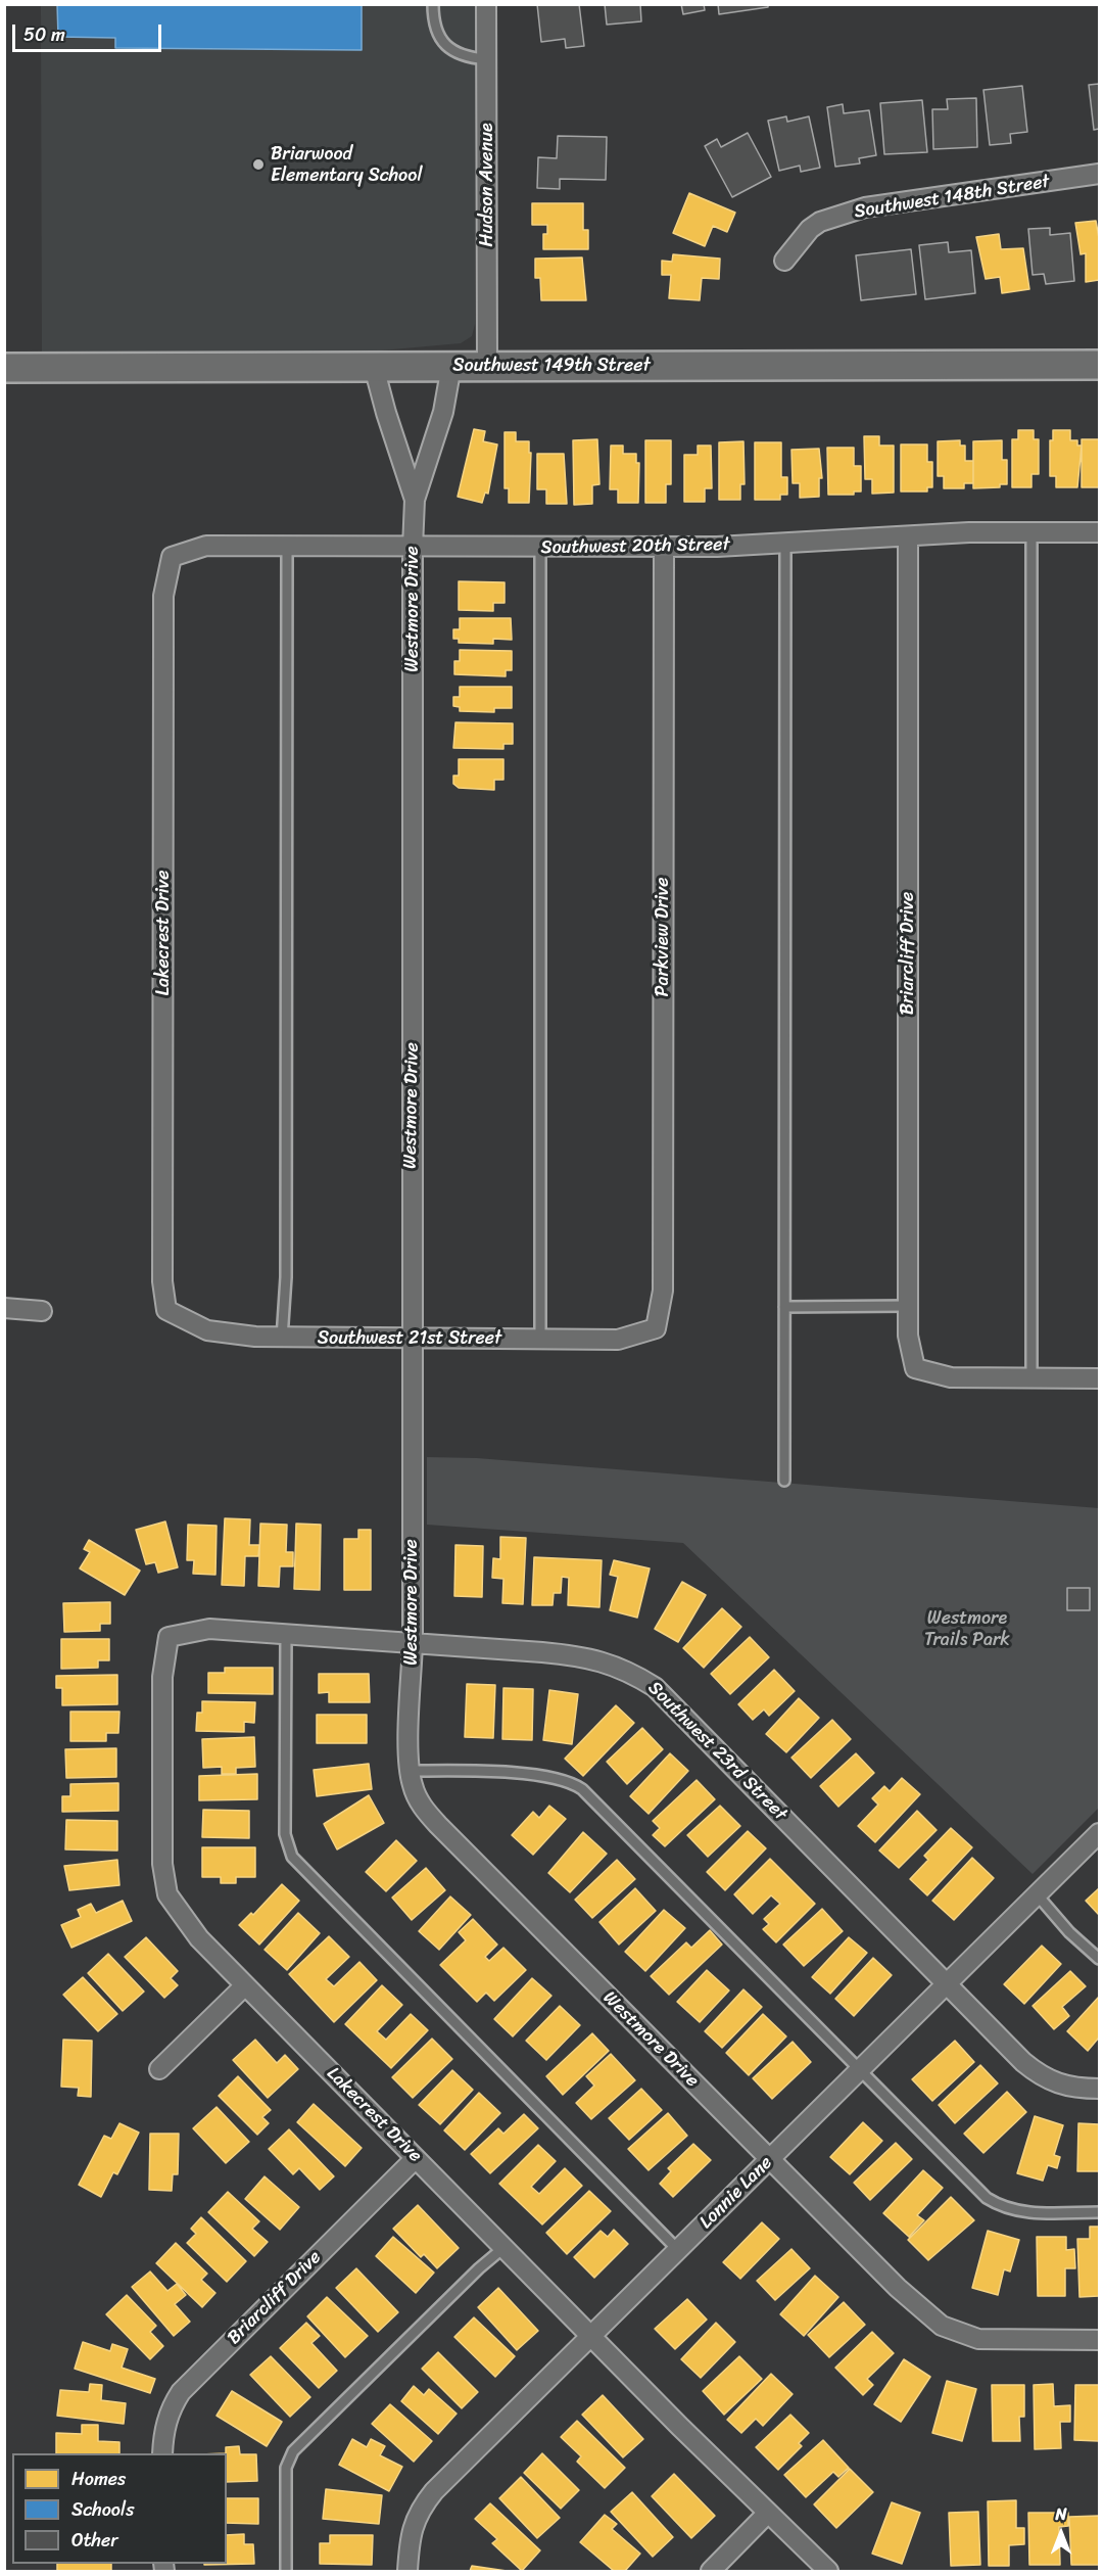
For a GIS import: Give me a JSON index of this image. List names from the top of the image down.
{
  "streets": {
    "street": [
      "Hudson Avenue",
      "Southwest 148th Street",
      "Southwest 149th Street",
      "Southwest 20th Street",
      "Westmore Drive",
      "Lakecrest Drive",
      "Parkview Drive",
      "Briarcliff Drive",
      "Southwest 21st Street",
      "Southwest 23rd Street",
      "Lonnie Lane"
    ]
  },
  "crossings": [
    ["Hudson Avenue", "Southwest 149th Street"],
    ["Southwest 149th Street", "Westmore Drive"],
    ["Southwest 20th Street", "Westmore Drive"],
    ["Southwest 20th Street", "Lakecrest Drive"],
    ["Southwest 20th Street", "Parkview Drive"],
    ["Southwest 20th Street", "Briarcliff Drive"],
    ["Westmore Drive", "Southwest 21st Street"],
    ["Westmore Drive", "Southwest 23rd Street"],
    ["Westmore Drive", "Lonnie Lane"],
    ["Lakecrest Drive", "Briarcliff Drive"],
    ["Lakecrest Drive", "Southwest 21st Street"],
    ["Lakecrest Drive", "Southwest 23rd Street"],
    ["Lakecrest Drive", "Lonnie Lane"],
    ["Parkview Drive", "Southwest 21st Street"],
    ["Southwest 23rd Street", "Lonnie Lane"]
  ],
  "parks": ["Westmore Trails Park"],
  "places": ["Briarwood Elementary School"],
  "legend": ["Homes", "Schools", "Other"],
  "scale_bar": "50 m",
  "north": "top"
}
